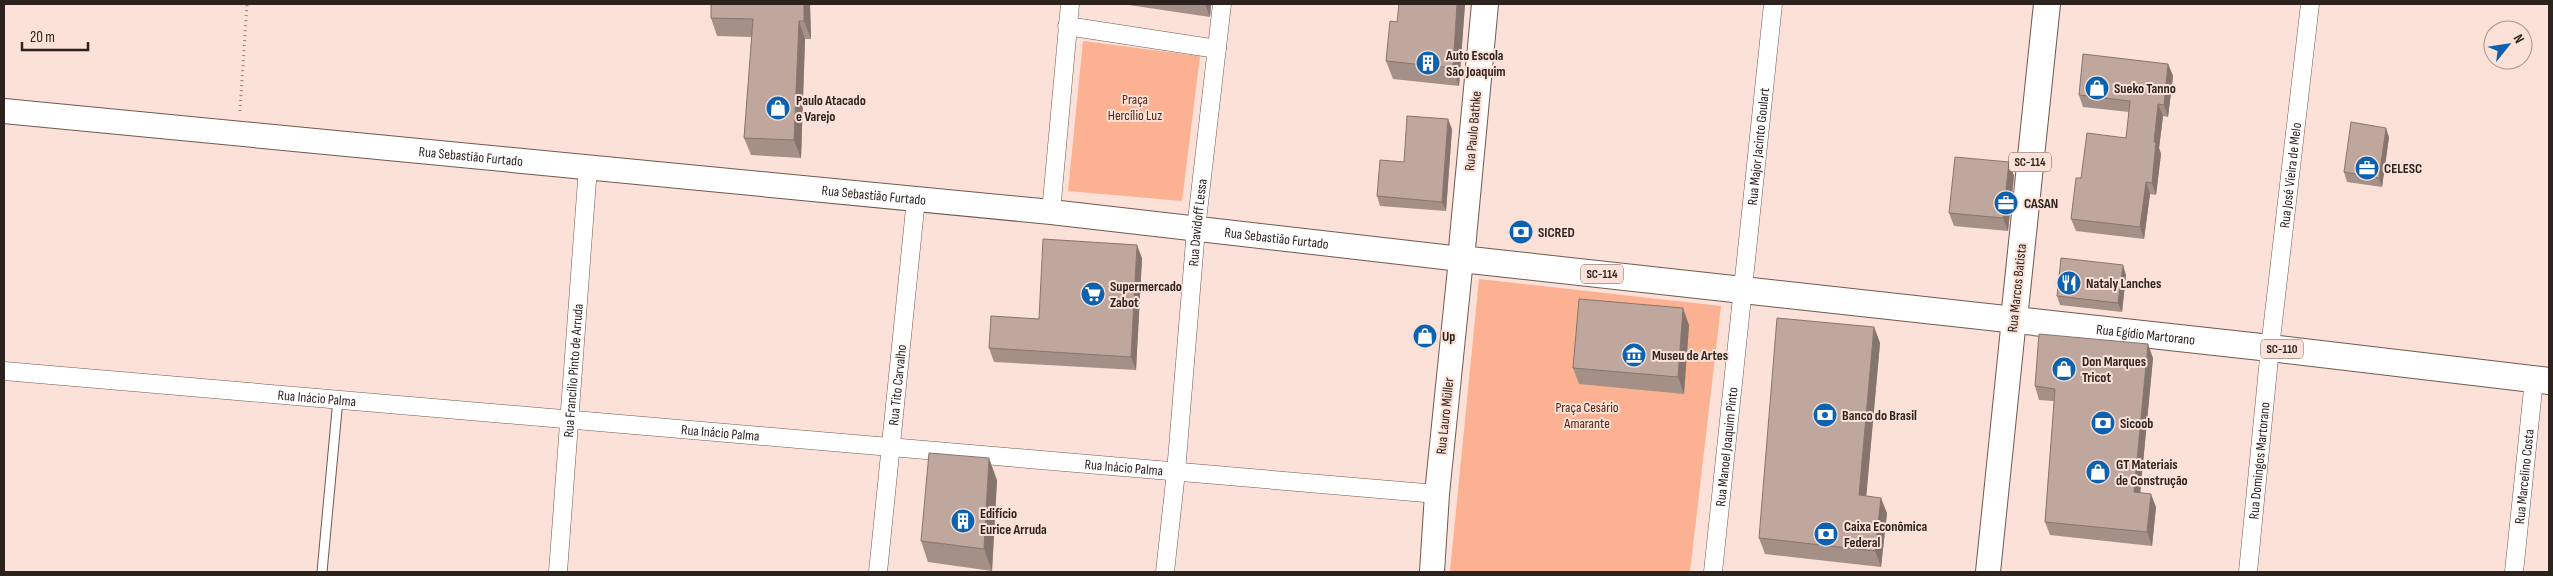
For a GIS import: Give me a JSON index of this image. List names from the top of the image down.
{
  "streets": {
    "main road": [
      "Rua Paulo Bathke",
      "Rua Sebastião Furtado",
      "SC-114",
      "Rua Marcos Batista",
      "Rua Egídio Martorano",
      "SC-110"
    ],
    "street": [
      "Rua Major Jacinto Goulart",
      "Rua José Vieira de Melo",
      "Rua Davidoff Lessa",
      "Rua Francílio Pinto de Arruda",
      "Rua Tito Carvalho",
      "Rua Inácio Palma",
      "Rua Lauro Müller",
      "Rua Manoel Joaquim Pinto",
      "Rua Domingos Martorano",
      "Rua Marcelino Costa"
    ]
  },
  "crossings": [
    ["Rua Paulo Bathke", "Rua Sebastião Furtado"],
    ["Rua Paulo Bathke", "Rua Lauro Müller"],
    ["Rua Major Jacinto Goulart", "Rua Sebastião Furtado"],
    ["Rua Major Jacinto Goulart", "Rua Egídio Martorano"],
    ["Rua Major Jacinto Goulart", "Rua Manoel Joaquim Pinto"],
    ["Rua Sebastião Furtado", "Rua Davidoff Lessa"],
    ["Rua Sebastião Furtado", "Rua Egídio Martorano"],
    ["Rua Sebastião Furtado", "Rua Francílio Pinto de Arruda"],
    ["Rua Sebastião Furtado", "Rua Tito Carvalho"],
    ["Rua Sebastião Furtado", "Rua Lauro Müller"],
    ["Rua Sebastião Furtado", "Rua Manoel Joaquim Pinto"],
    ["Rua José Vieira de Melo", "Rua Egídio Martorano"],
    ["Rua José Vieira de Melo", "Rua Domingos Martorano"],
    ["Rua Davidoff Lessa", "Rua Inácio Palma"],
    ["Rua Marcos Batista", "Rua Egídio Martorano"],
    ["Rua Egídio Martorano", "Rua Manoel Joaquim Pinto"],
    ["Rua Egídio Martorano", "Rua Domingos Martorano"],
    ["Rua Egídio Martorano", "Rua Marcelino Costa"],
    ["Rua Francílio Pinto de Arruda", "Rua Inácio Palma"],
    ["Rua Tito Carvalho", "Rua Inácio Palma"],
    ["Rua Inácio Palma", "Rua Lauro Müller"]
  ],
  "parks": ["Praça Hercílio Luz", "Praça Cesário Amarante"],
  "places": {
    "building": ["Auto Escola São Joaquim", "Edifício Eurice Arruda"],
    "shop": [
      "Sueko Tanno",
      "Paulo Atacado e Varejo",
      "Up",
      "Don Marques Tricot",
      "GT Materiais de Construção"
    ],
    "office": ["CELESC", "CASAN"],
    "bank": [
      "SICRED",
      "Banco do Brasil",
      "Sicoob",
      "Caixa Econômica Federal"
    ],
    "restaurant": ["Nataly Lanches"],
    "supermarket": ["Supermercado Zabot"],
    "museum": ["Museu de Artes"]
  },
  "scale_bar": "20 m",
  "north": "top right"
}
